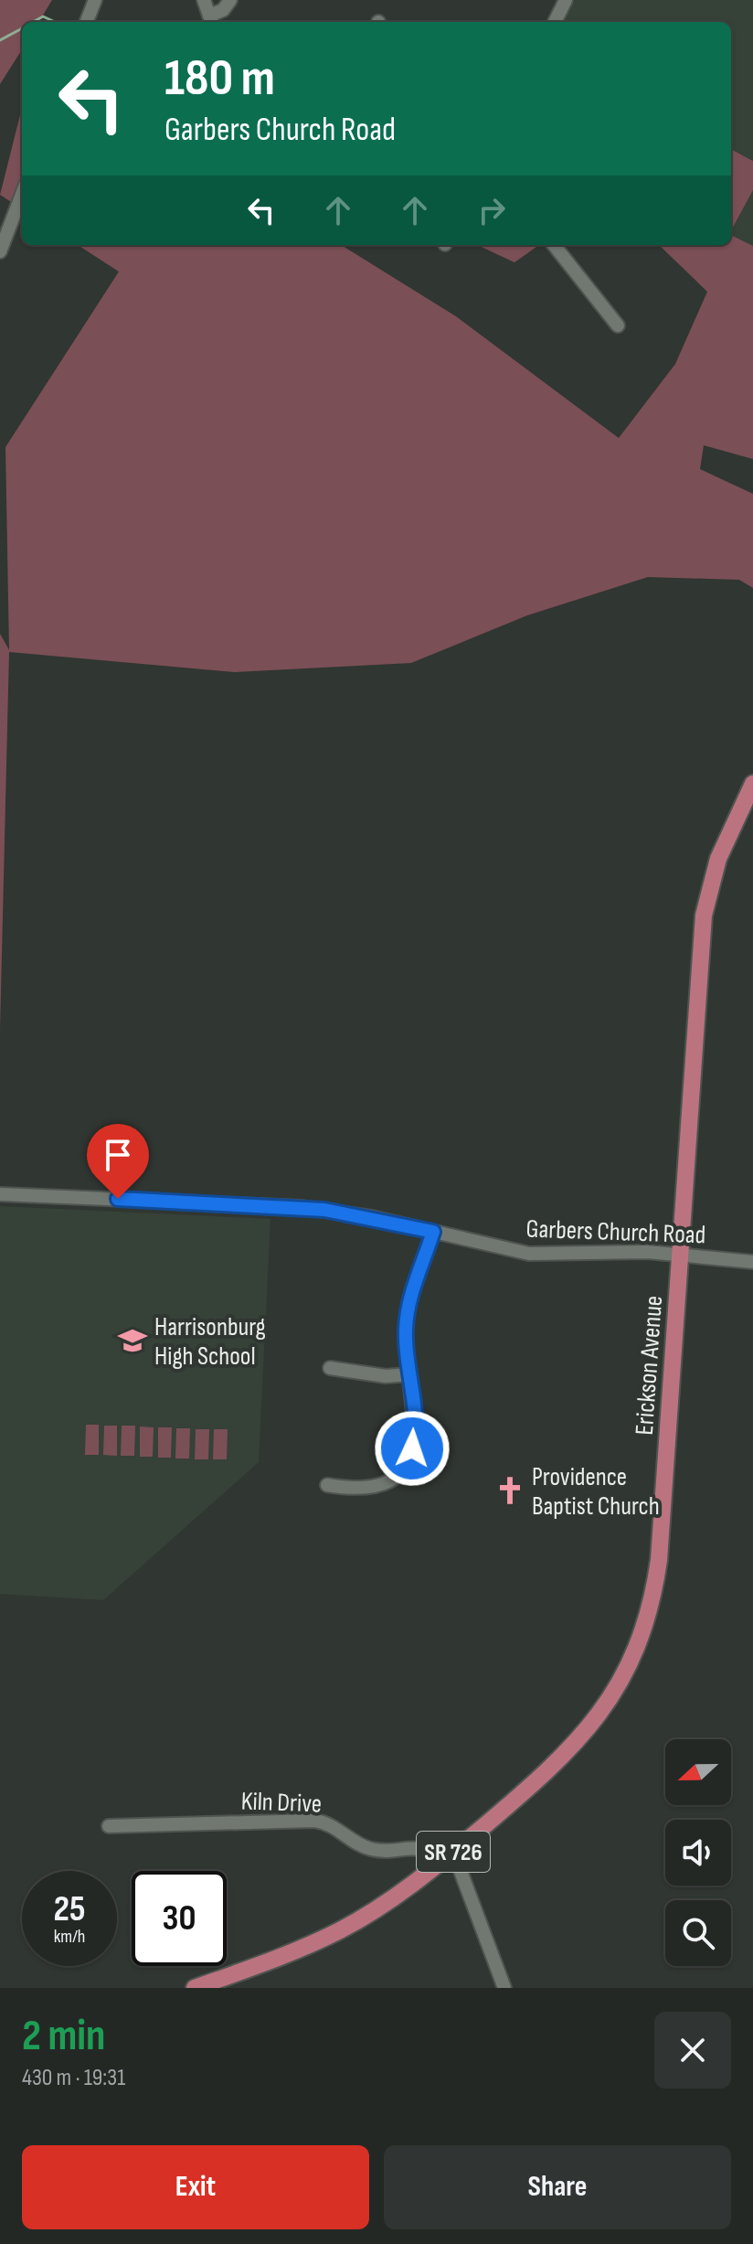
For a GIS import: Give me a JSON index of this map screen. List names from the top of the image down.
{
  "streets": {
    "main road": ["Erickson Avenue", "SR 726"],
    "street": ["Garbers Church Road", "Kiln Drive"]
  },
  "crossings": [
    ["Garbers Church Road", "Erickson Avenue"],
    ["Erickson Avenue", "Kiln Drive"]
  ],
  "places": {
    "school or university": ["Harrisonburg High School"],
    "church": ["Providence Baptist Church"]
  },
  "north": "left",
  "page": {
    "turn": ["180 m", "Garbers Church Road"],
    "speed": "25 km/h",
    "limit": "30",
    "heading": ["2 min", "430 m · 19:31"],
    "buttons": ["Exit", "Share"]
  }
}
